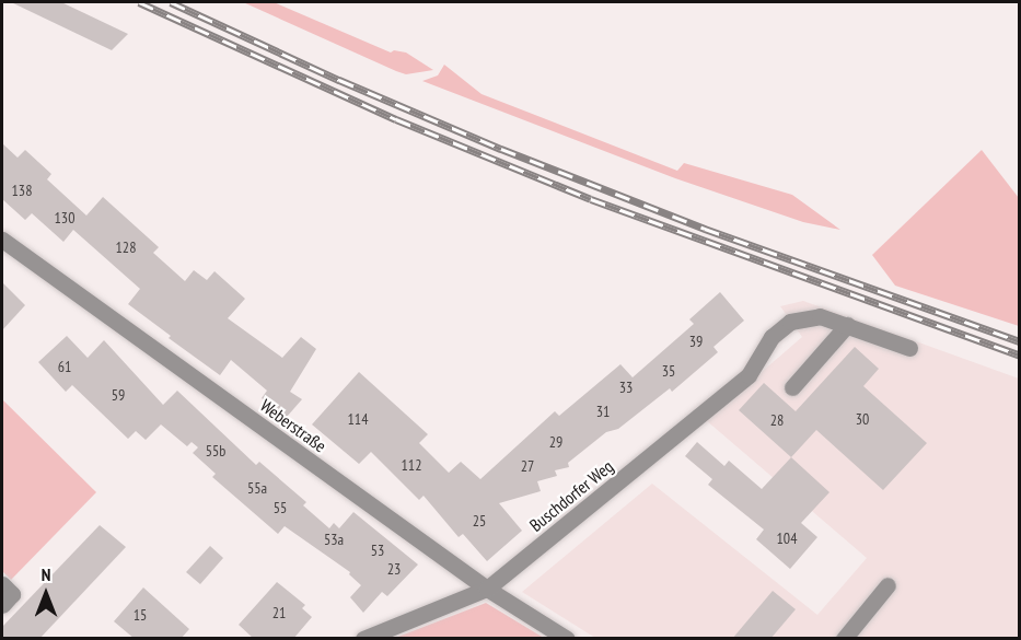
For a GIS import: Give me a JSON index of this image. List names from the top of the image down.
{
  "streets": {
    "street": ["Weberstraße", "Buschdorfer Weg"]
  },
  "crossings": [
    ["Weberstraße", "Buschdorfer Weg"]
  ],
  "house_numbers": [
    "138",
    "130",
    "128",
    "39",
    "61",
    "35",
    "33",
    "59",
    "31",
    "114",
    "30",
    "28",
    "29",
    "55b",
    "112",
    "27",
    "55a",
    "55",
    "25",
    "104",
    "53a",
    "53",
    "23",
    "21",
    "15"
  ],
  "north": "top"
}
